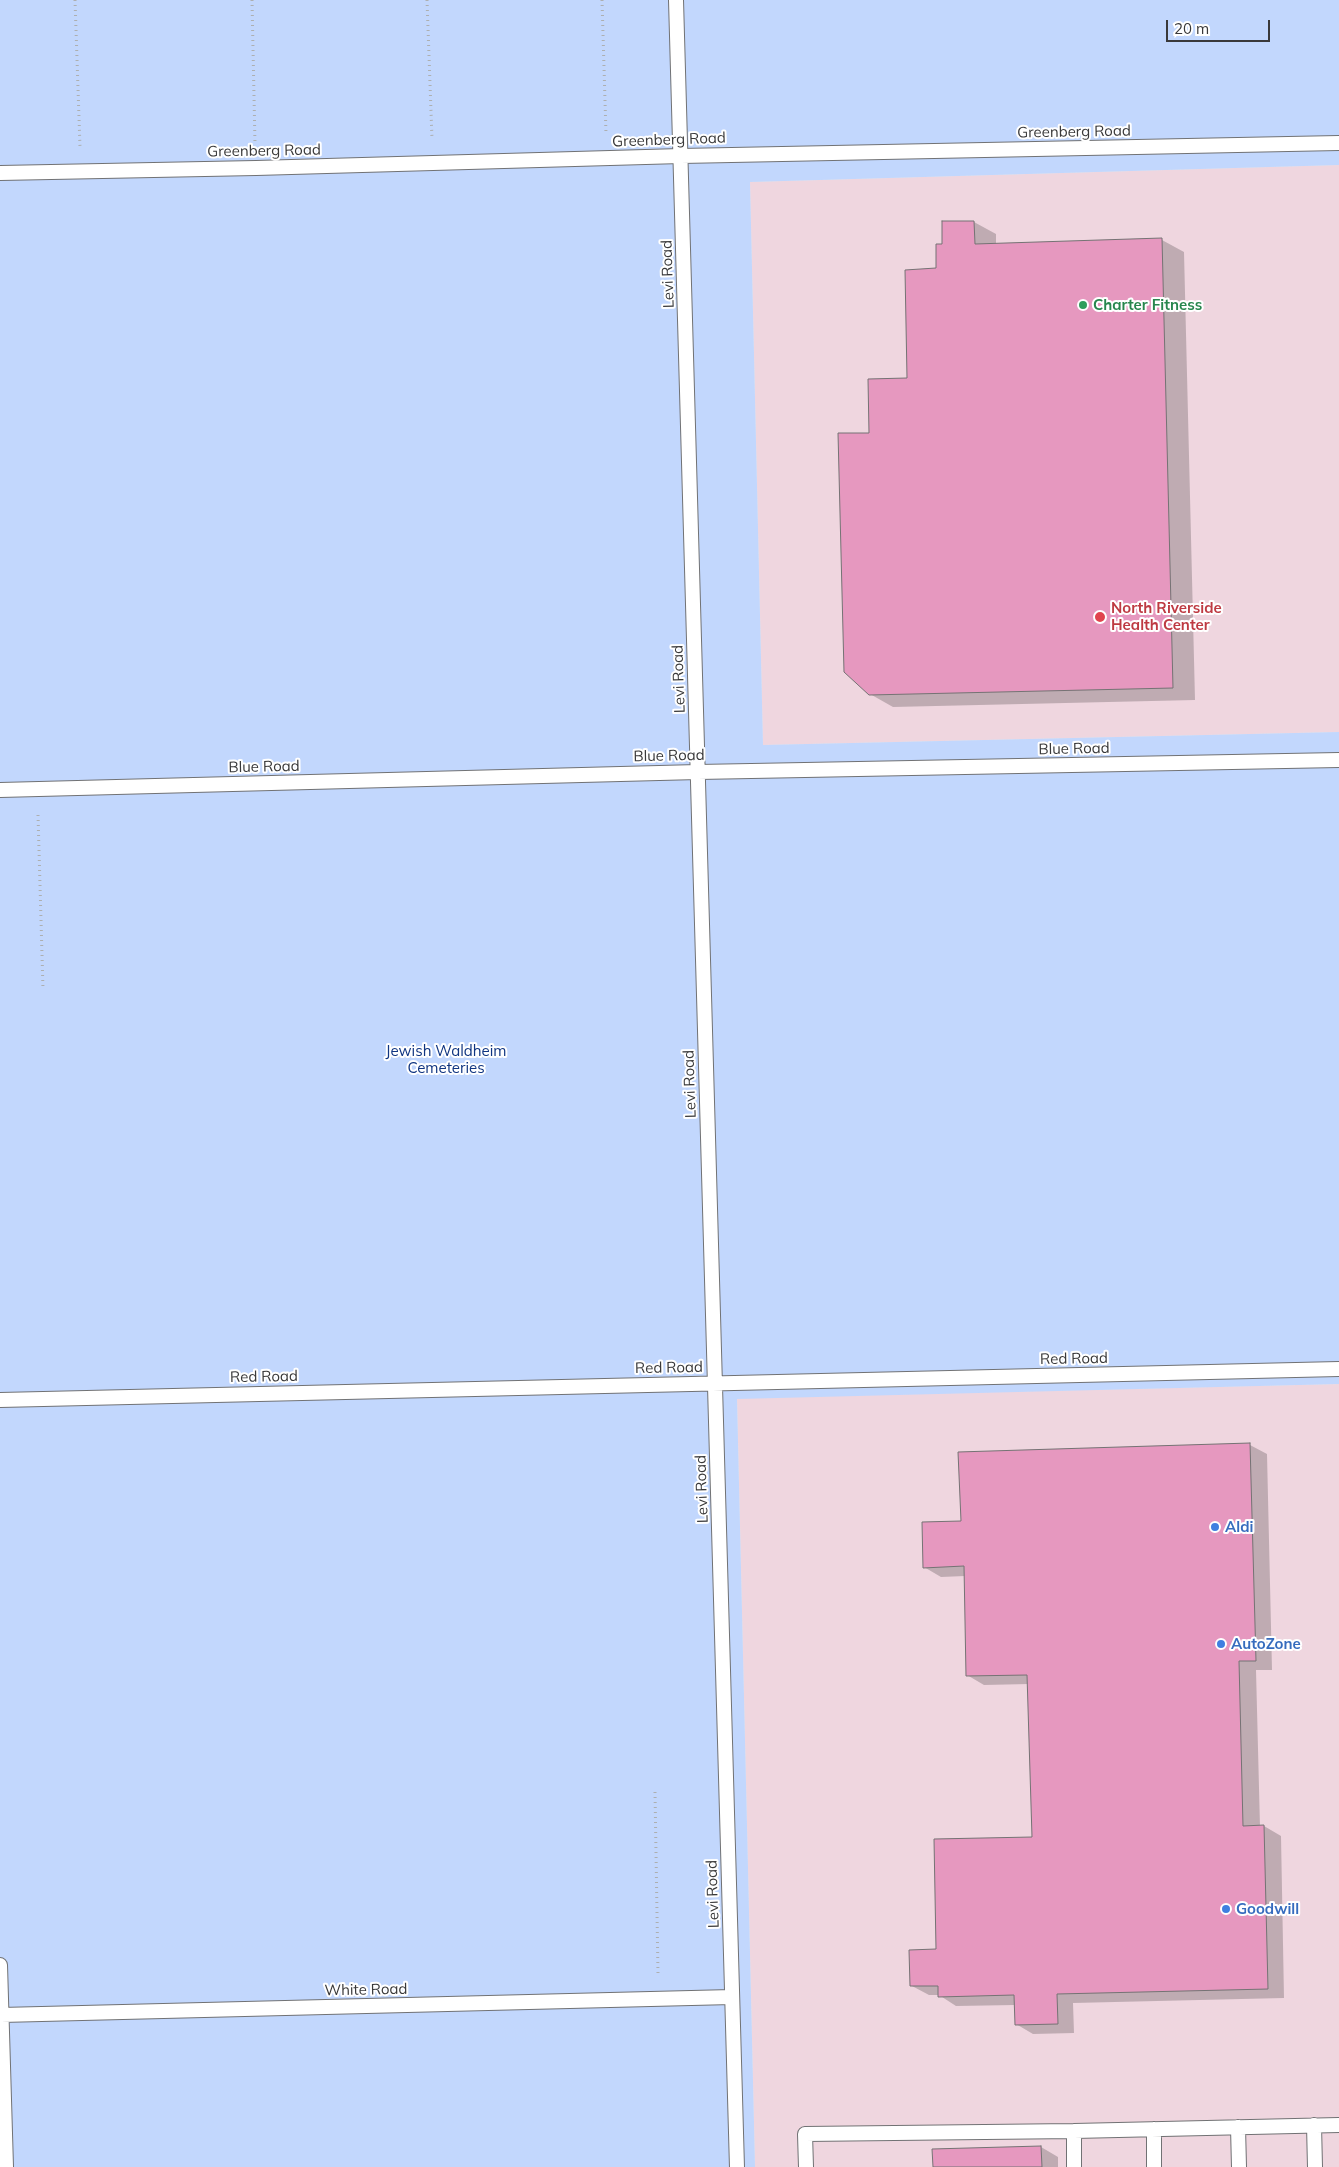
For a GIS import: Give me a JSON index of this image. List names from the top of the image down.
{
  "streets": {
    "lane": [
      "Greenberg Road",
      "Levi Road",
      "Blue Road",
      "Red Road",
      "White Road"
    ]
  },
  "crossings": [
    ["Greenberg Road", "Levi Road"],
    ["Levi Road", "Blue Road"],
    ["Levi Road", "Red Road"],
    ["Levi Road", "White Road"]
  ],
  "parks": ["Jewish Waldheim Cemeteries"],
  "places": [
    "Charter Fitness",
    "North Riverside Health Center",
    "Aldi",
    "AutoZone",
    "Goodwill"
  ],
  "scale_bar": "20 m"
}
